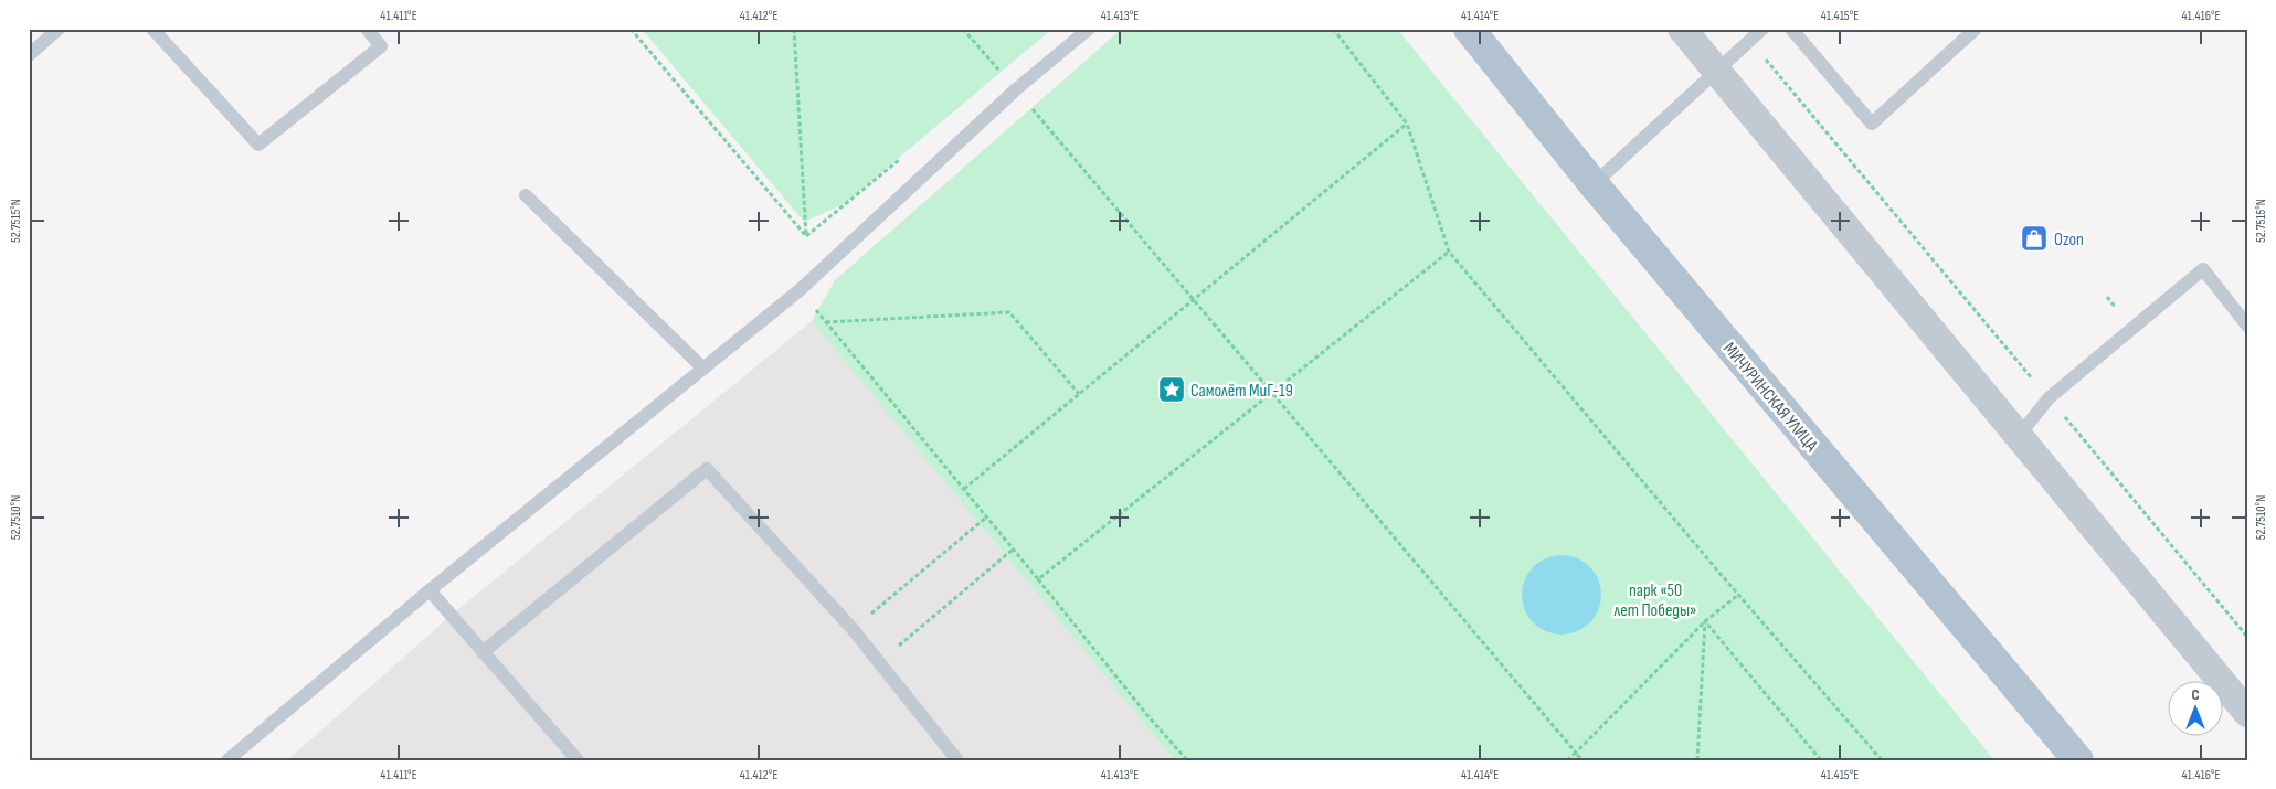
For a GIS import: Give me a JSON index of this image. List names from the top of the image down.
{
  "streets": {
    "main road": ["МИЧУРИНСКАЯ УЛИЦА"]
  },
  "parks": ["парк «50 лет Победы»"],
  "places": {
    "shop": ["Ozon"],
    "place": ["Самолёт МиГ-19"]
  },
  "north": "top",
  "coordinates": [
    "41.411°E",
    "41.412°E",
    "41.413°E",
    "41.414°E",
    "41.415°E",
    "41.416°E",
    "52.7515°N",
    "52.7510°N"
  ]
}
